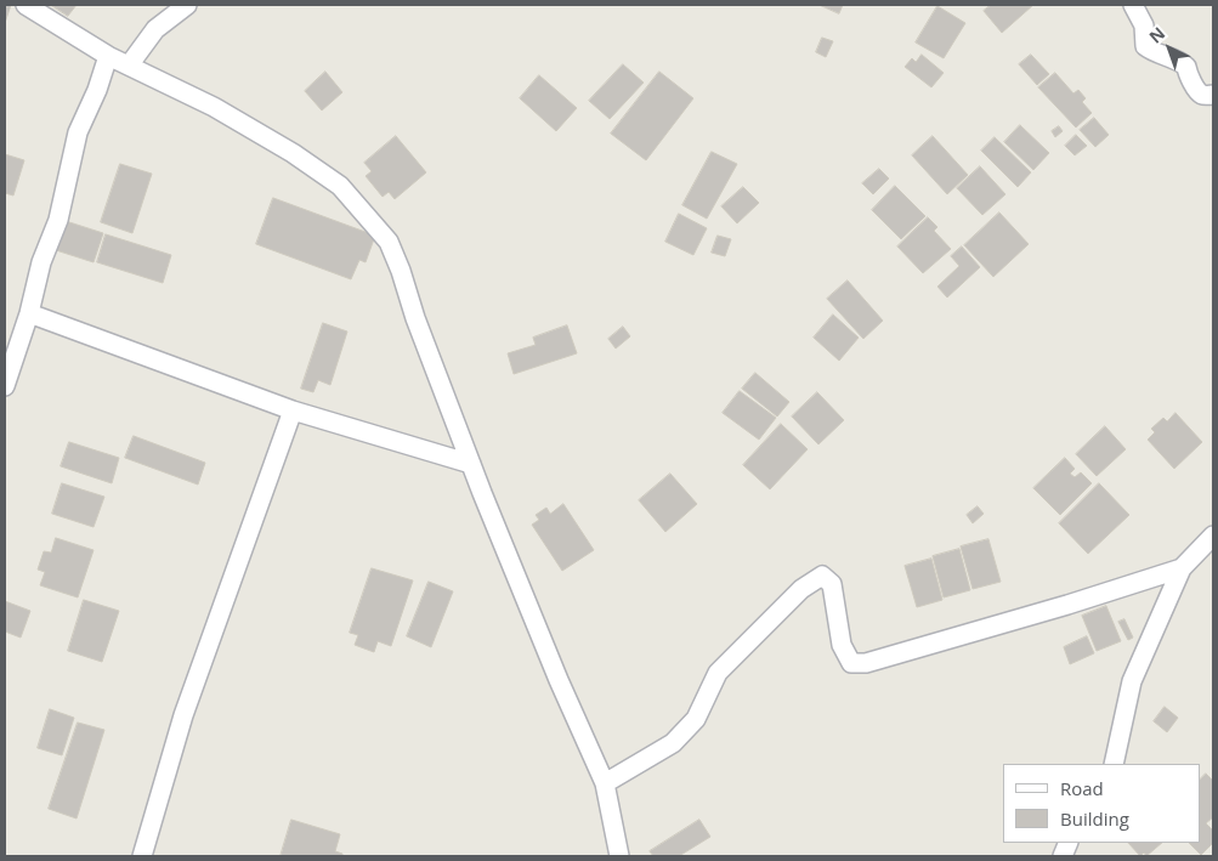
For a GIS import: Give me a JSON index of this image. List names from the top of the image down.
{
  "legend": ["Road", "Building"],
  "north": "top left"
}
